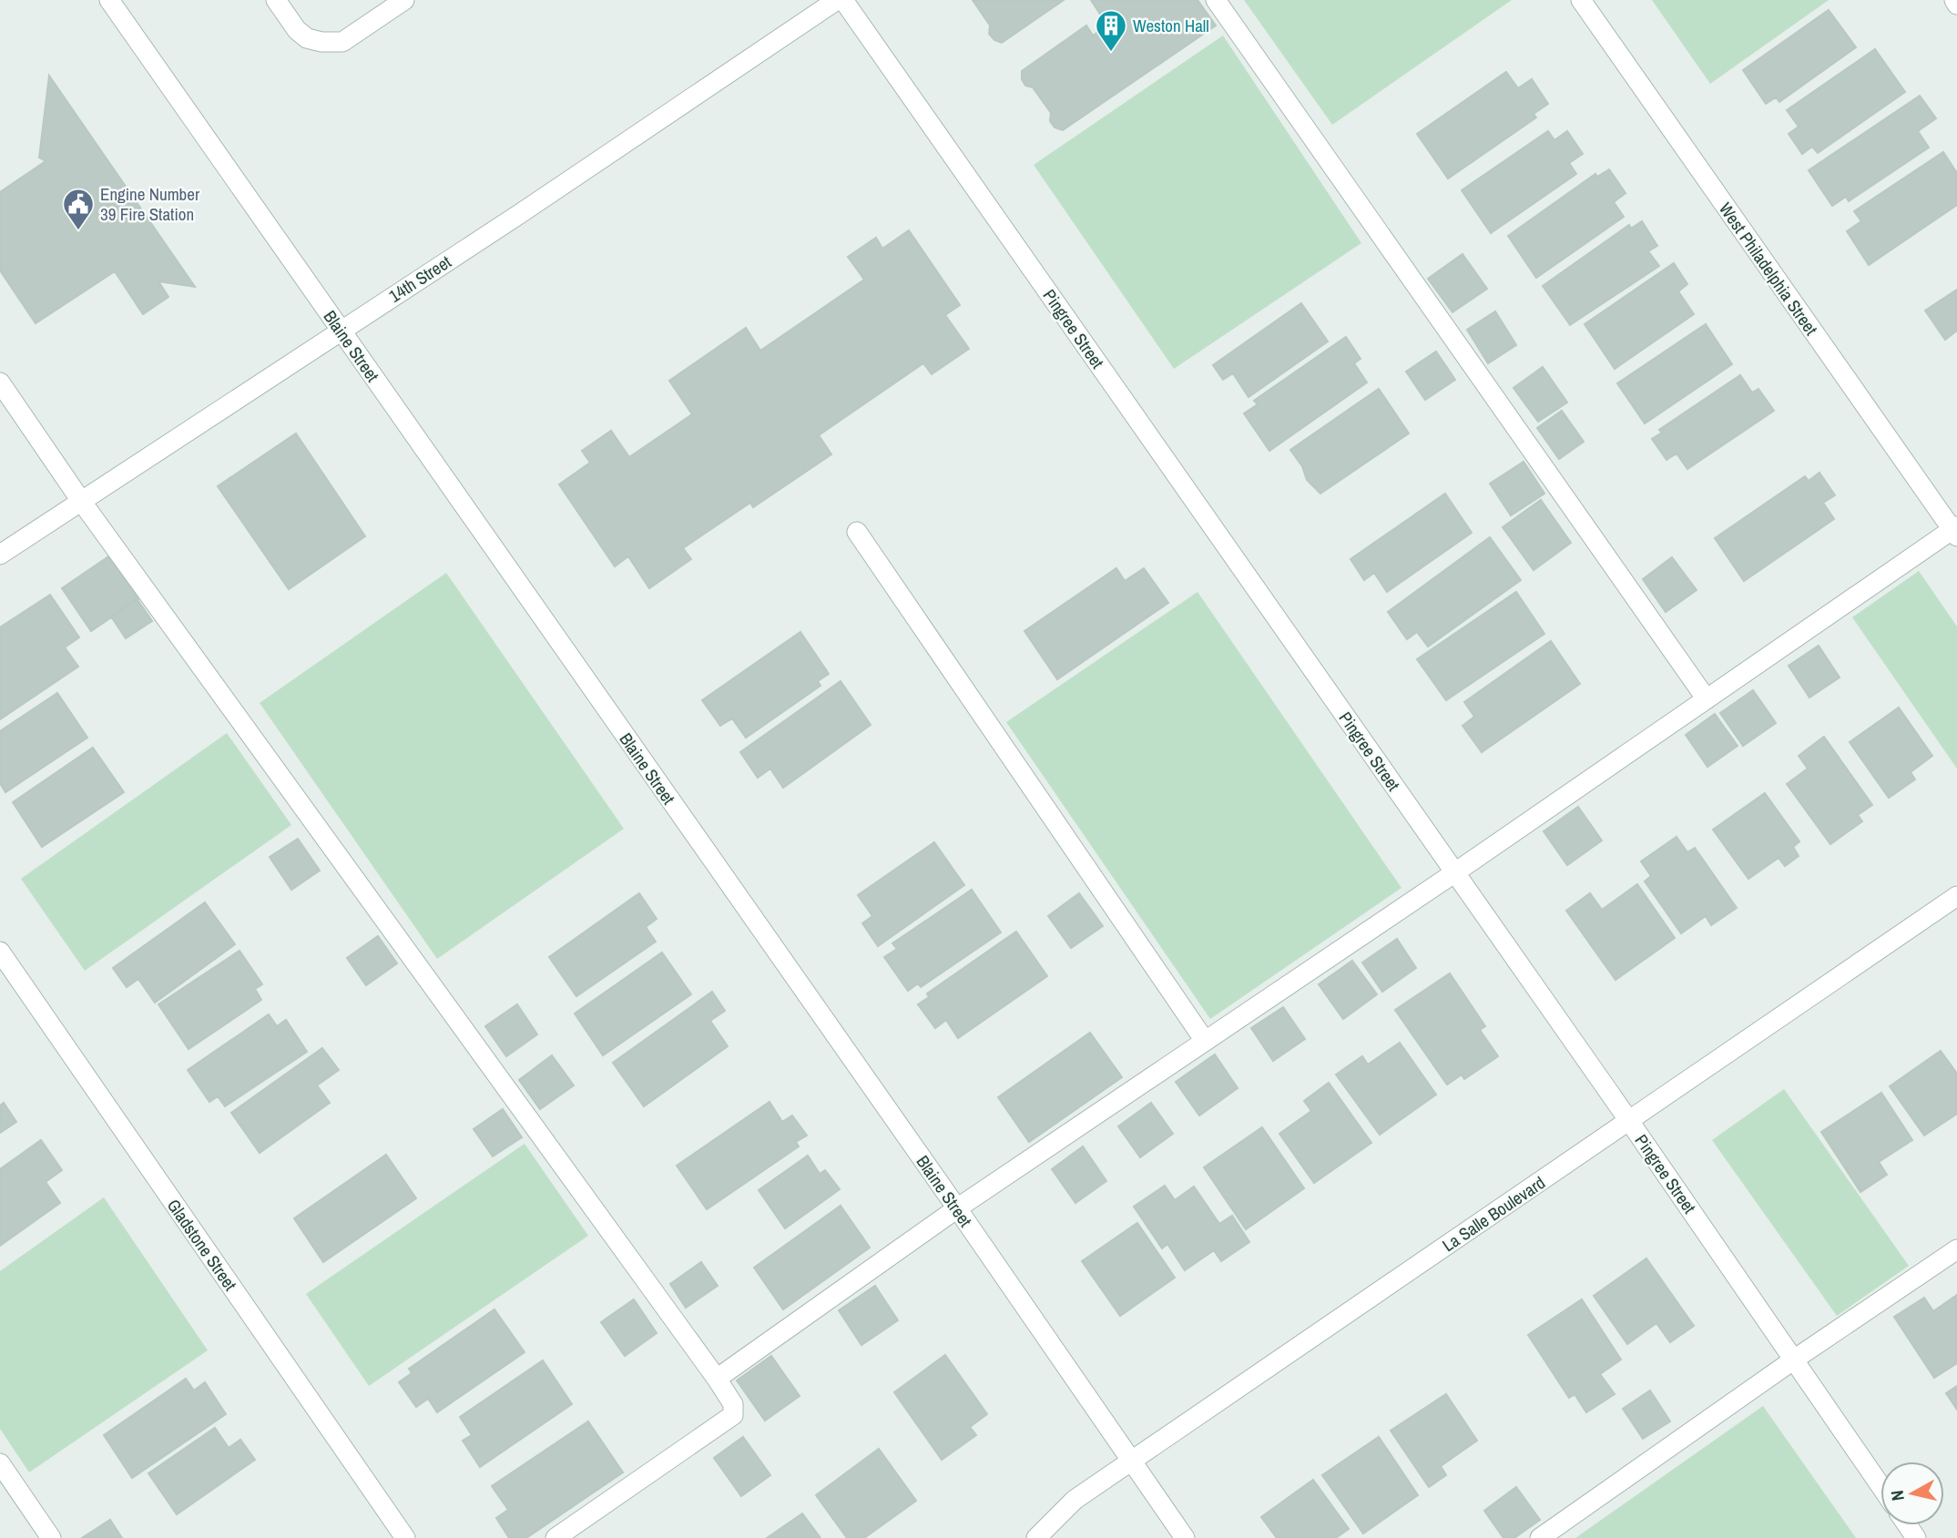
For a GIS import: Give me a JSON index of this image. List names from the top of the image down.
{
  "streets": {
    "street": [
      "West Philadelphia Street",
      "14th Street",
      "Pingree Street",
      "Blaine Street",
      "La Salle Boulevard",
      "Gladstone Street"
    ]
  },
  "crossings": [
    ["14th Street", "Blaine Street"],
    ["Pingree Street", "La Salle Boulevard"],
    ["Blaine Street", "La Salle Boulevard"]
  ],
  "places": {
    "building": ["Weston Hall"],
    "public building": ["Engine Number 39 Fire Station"]
  },
  "north": "left"
}
